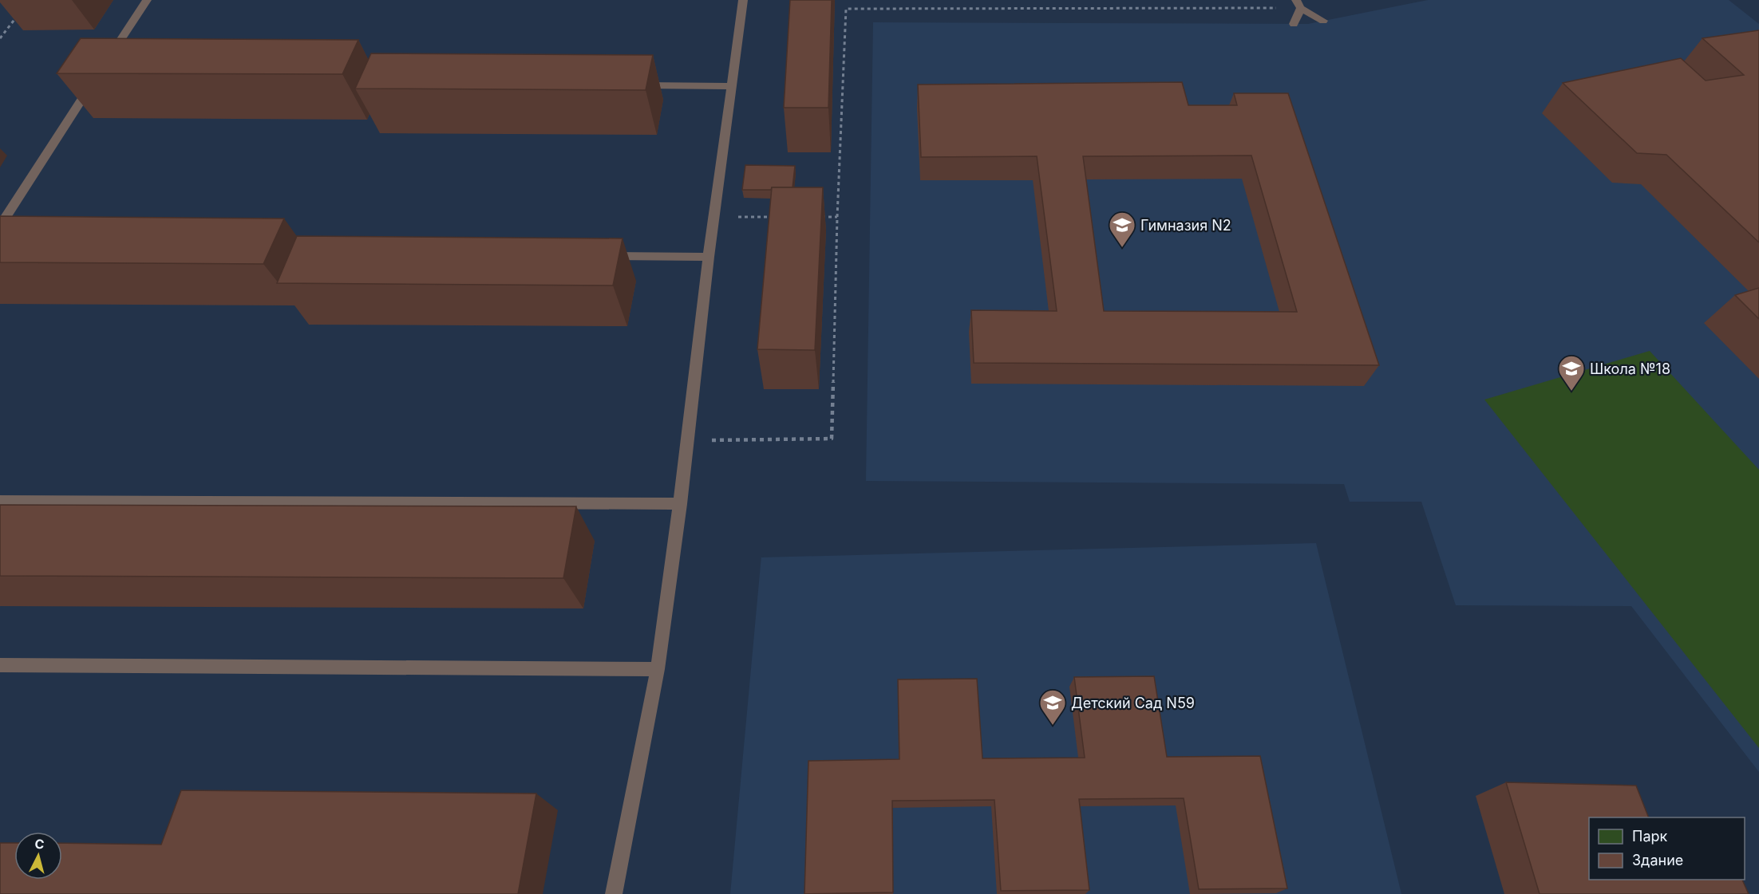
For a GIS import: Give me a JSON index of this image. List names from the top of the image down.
{
  "places": {
    "school or university": ["Гимназия N2", "Школа №18", "Детский Сад N59"]
  },
  "legend": ["Парк", "Здание"],
  "north": "top"
}
